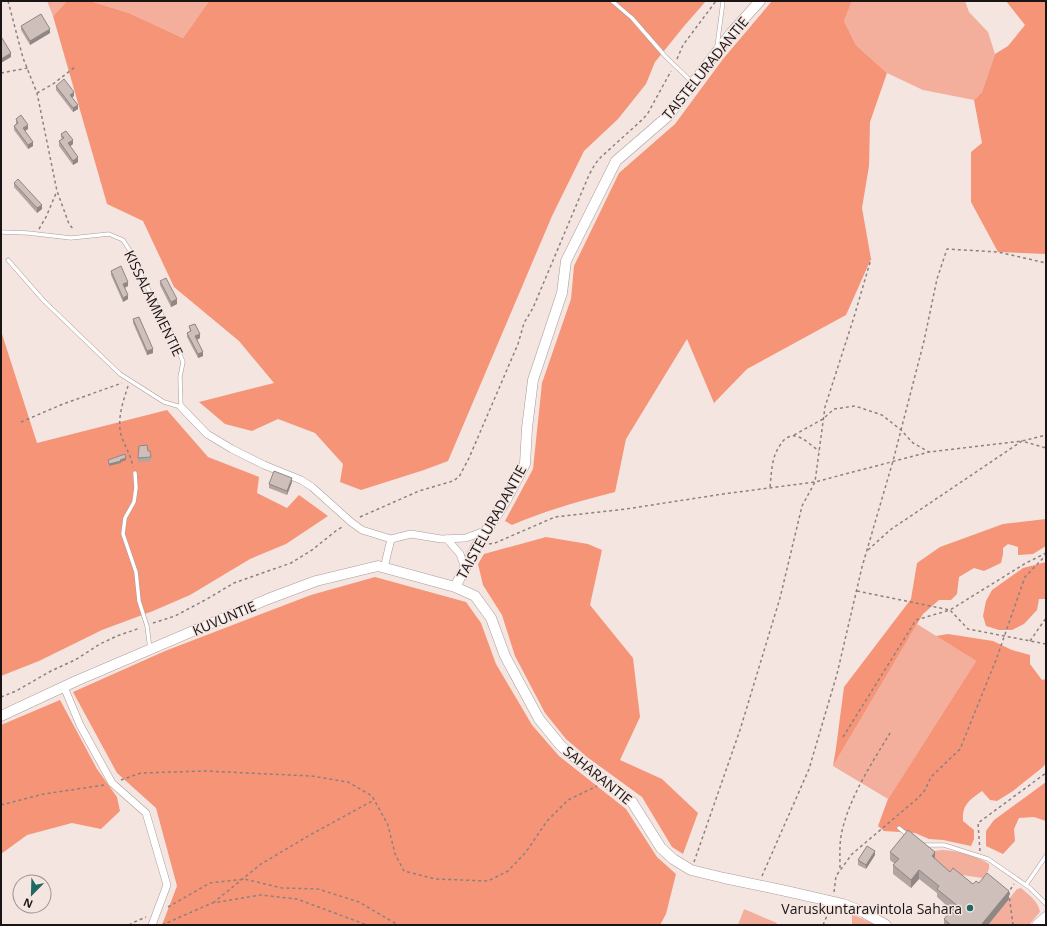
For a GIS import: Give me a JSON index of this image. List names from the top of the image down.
{
  "streets": {
    "street": ["TAISTELURADANTIE", "KUVUNTIE", "SAHARANTIE"],
    "lane": ["KISSALAMMENTIE"]
  },
  "crossings": [
    ["TAISTELURADANTIE", "KUVUNTIE"],
    ["TAISTELURADANTIE", "SAHARANTIE"],
    ["KUVUNTIE", "SAHARANTIE"]
  ],
  "places": ["Varuskuntaravintola Sahara"],
  "north": "bottom left"
}
